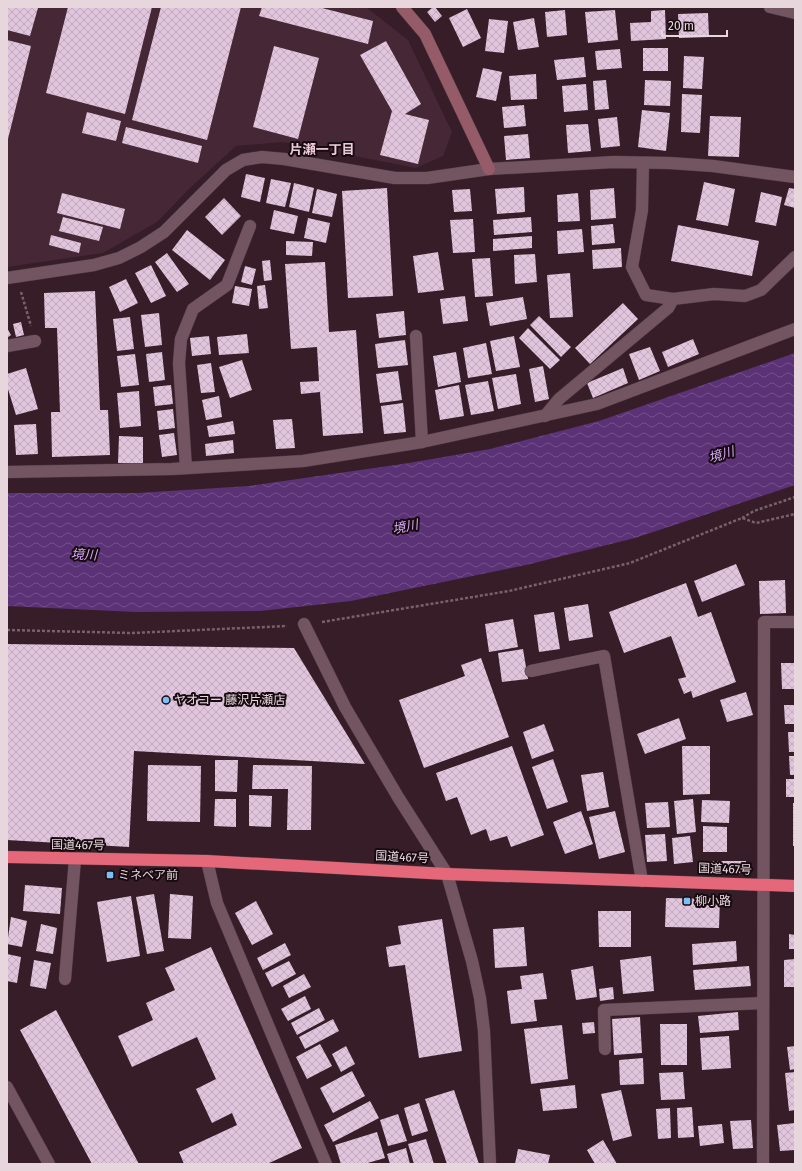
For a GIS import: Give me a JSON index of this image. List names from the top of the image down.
{
  "streets": {
    "highway": ["国道467号"]
  },
  "districts": ["片瀬一丁目"],
  "water": ["境川"],
  "places": {
    "other": ["ヤオコー 藤沢片瀬店"],
    "transit": ["ミネベア前", "柳小路"]
  },
  "scale_bar": "20 m"
}
